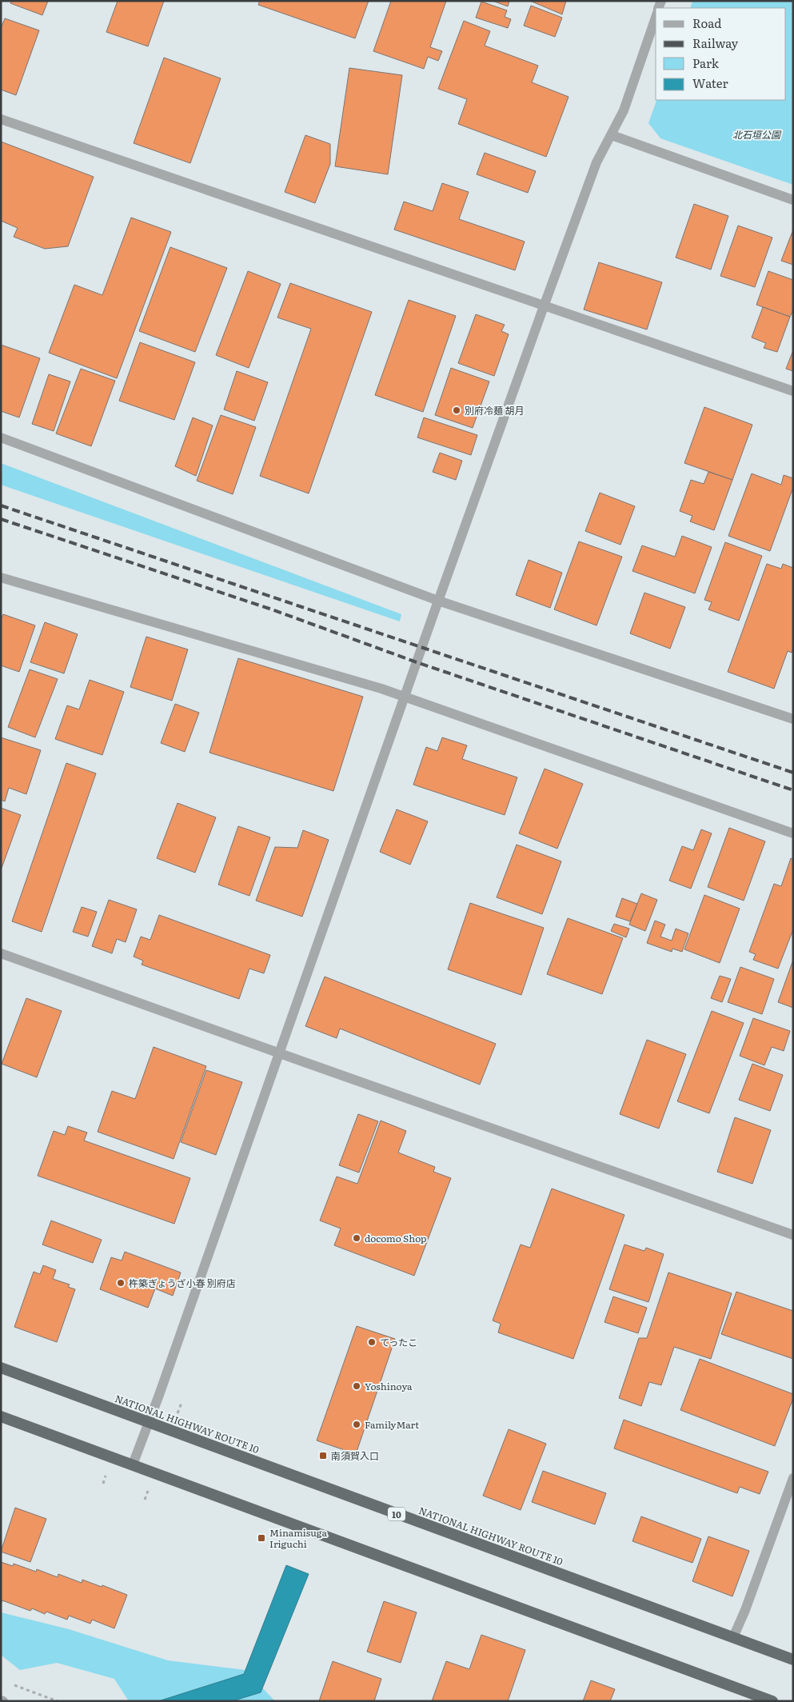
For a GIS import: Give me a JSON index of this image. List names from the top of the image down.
{
  "streets": {
    "highway": ["NATIONAL HIGHWAY ROUTE 10", "10"]
  },
  "parks": ["北石垣公園"],
  "places": {
    "other": [
      "別府冷麺 胡月",
      "docomo Shop",
      "杵築ぎょうざ小春 別府店",
      "てったこ",
      "Yoshinoya",
      "FamilyMart"
    ],
    "transit": ["南須賀入口", "Minamisuga Iriguchi"]
  },
  "legend": [
    "Road",
    "Railway",
    "Park",
    "Water"
  ]
}
